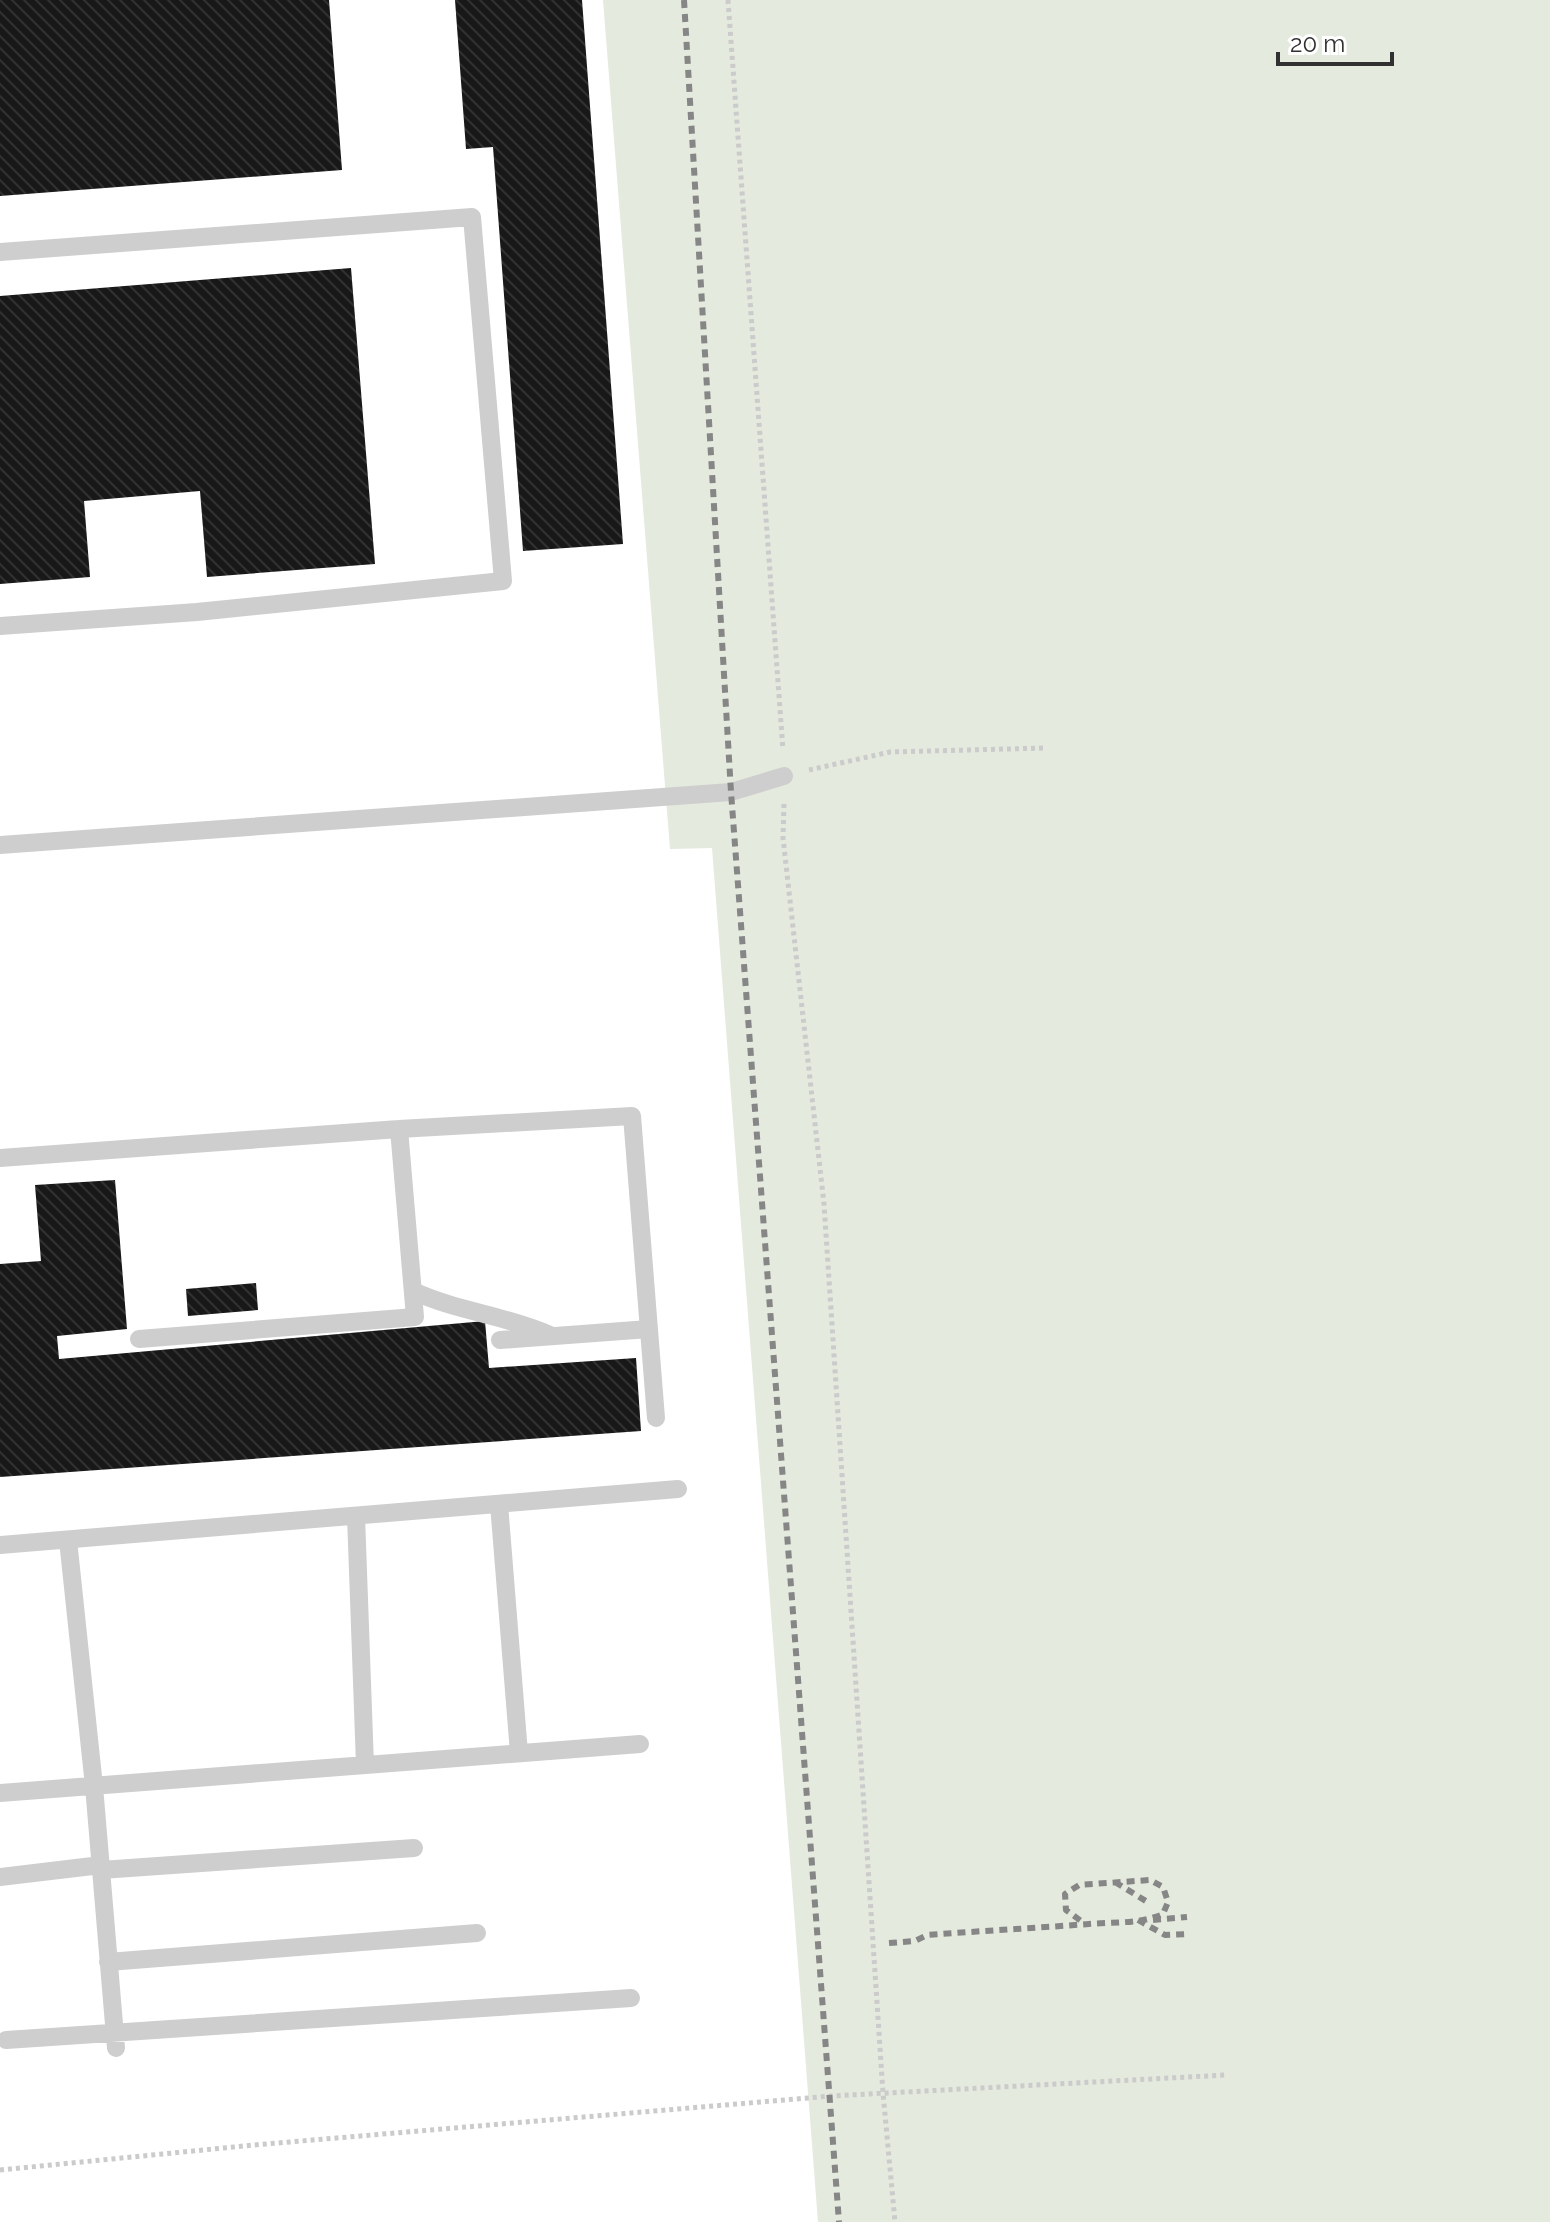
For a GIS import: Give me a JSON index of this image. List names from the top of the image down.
{
  "scale_bar": "20 m"
}
